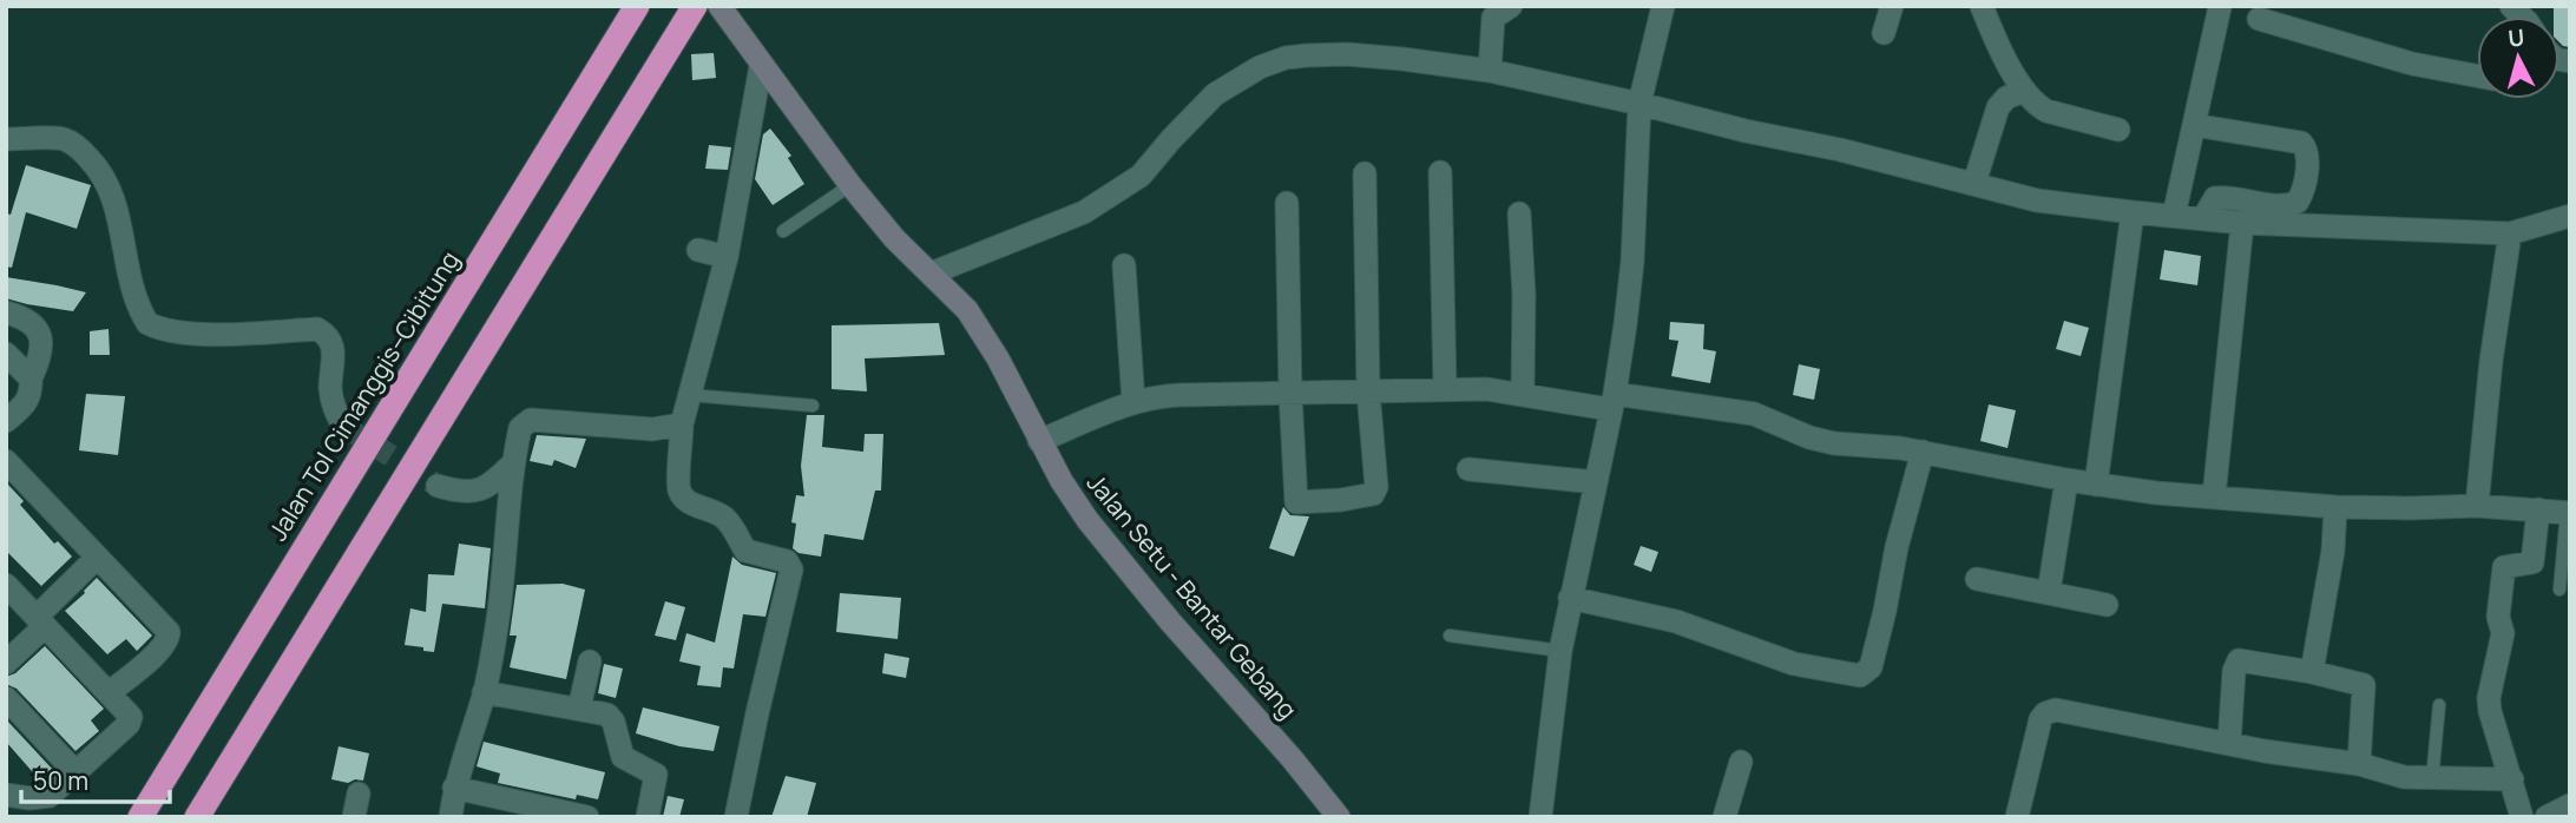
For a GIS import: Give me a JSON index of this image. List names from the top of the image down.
{
  "streets": {
    "highway": ["Jalan Tol Cimanggis–Cibitung"],
    "main road": ["Jalan Setu - Bantar Gebang"]
  },
  "scale_bar": "50 m",
  "north": "top"
}
